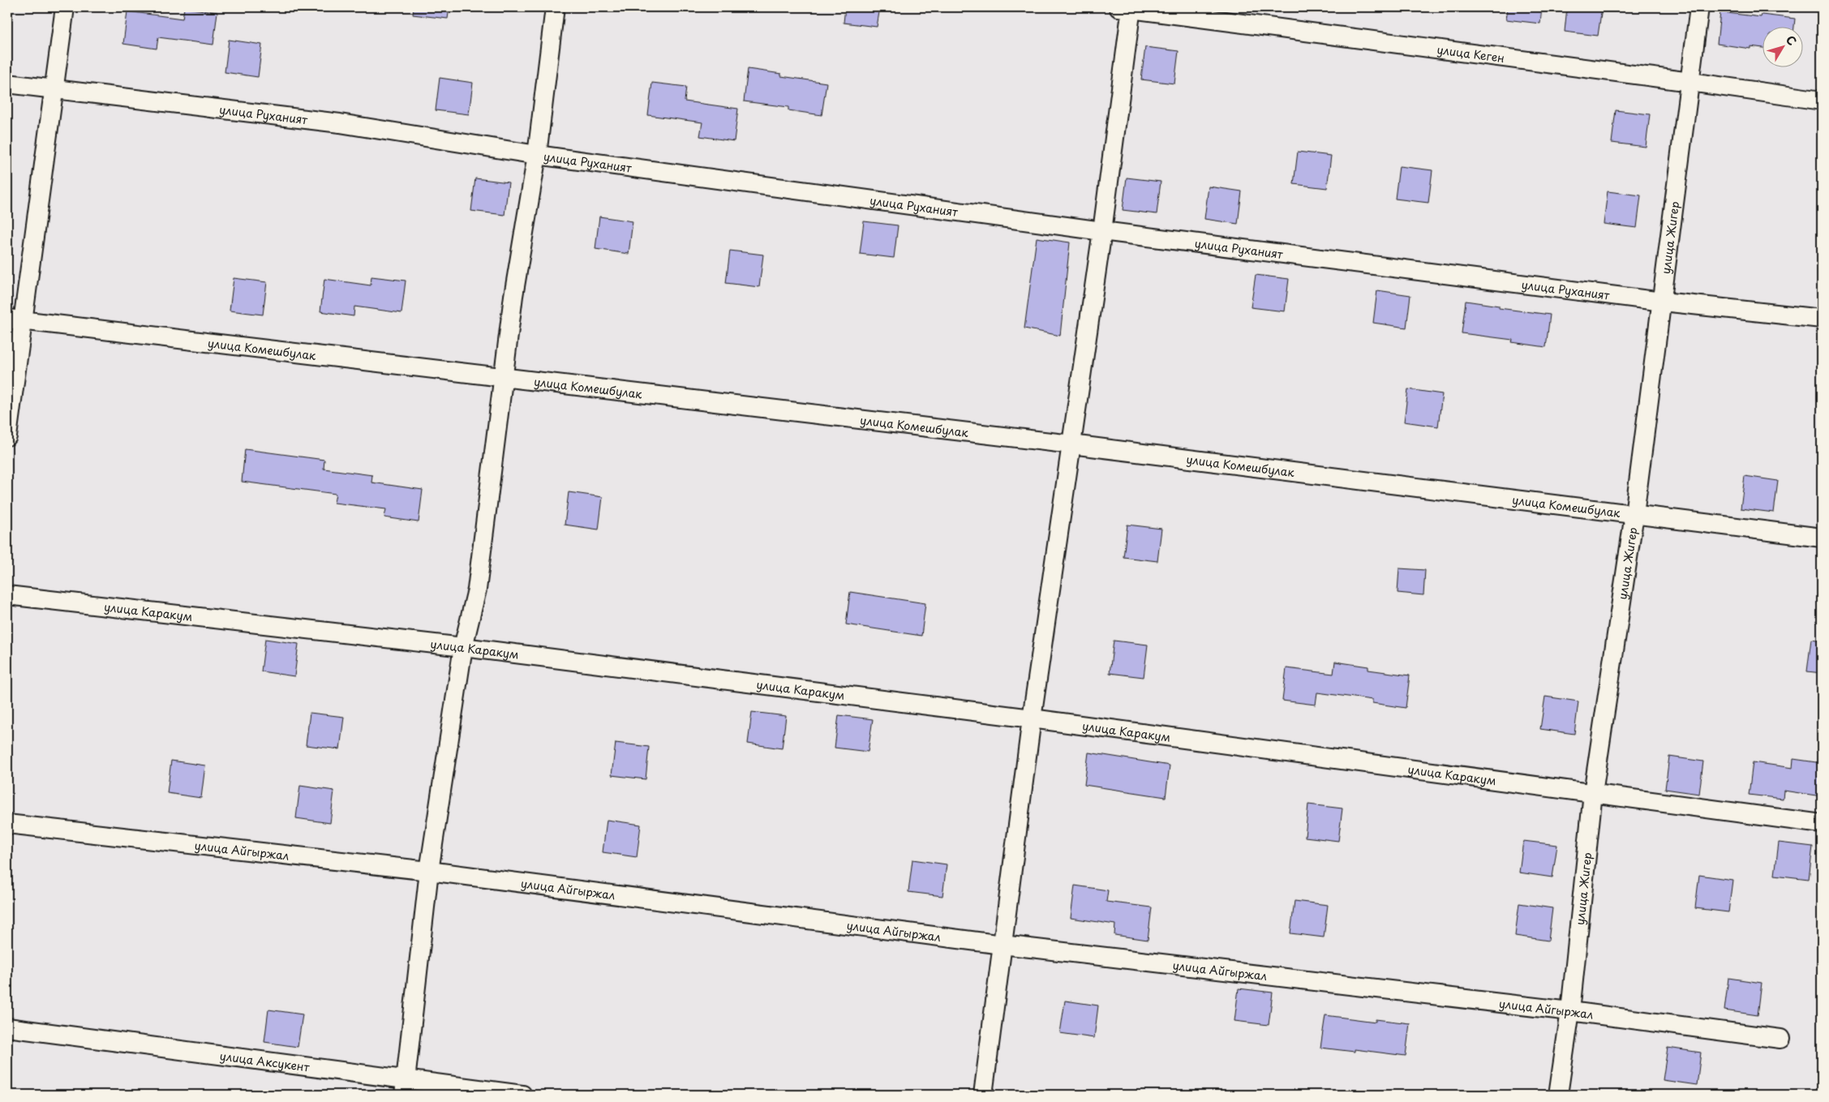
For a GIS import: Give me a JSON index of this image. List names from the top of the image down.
{
  "streets": {
    "street": [
      "улица Кеген",
      "улица Руханият",
      "улица Жигер",
      "улица Комешбулак",
      "улица Каракум",
      "улица Айгыржал",
      "улица Аксукент"
    ]
  },
  "crossings": [
    ["улица Кеген", "улица Жигер"],
    ["улица Руханият", "улица Жигер"],
    ["улица Жигер", "улица Комешбулак"],
    ["улица Жигер", "улица Каракум"],
    ["улица Жигер", "улица Айгыржал"]
  ],
  "north": "top right"
}
